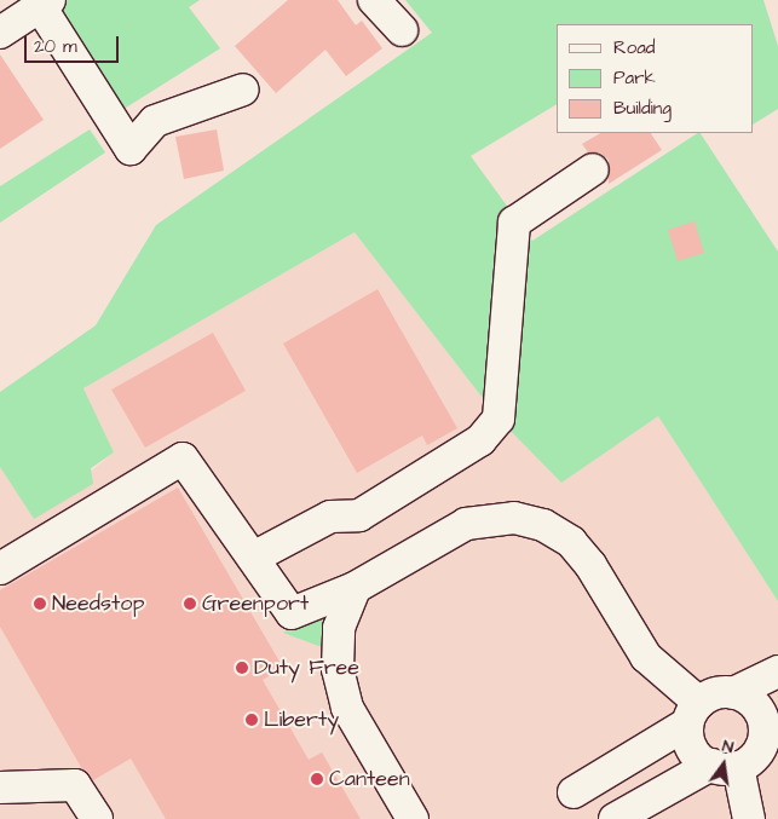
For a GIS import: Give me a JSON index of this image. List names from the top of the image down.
{
  "places": [
    "Needstop",
    "Greenport",
    "Duty Free",
    "Liberty",
    "Canteen"
  ],
  "legend": ["Road", "Park", "Building"],
  "scale_bar": "20 m",
  "north": "top"
}
